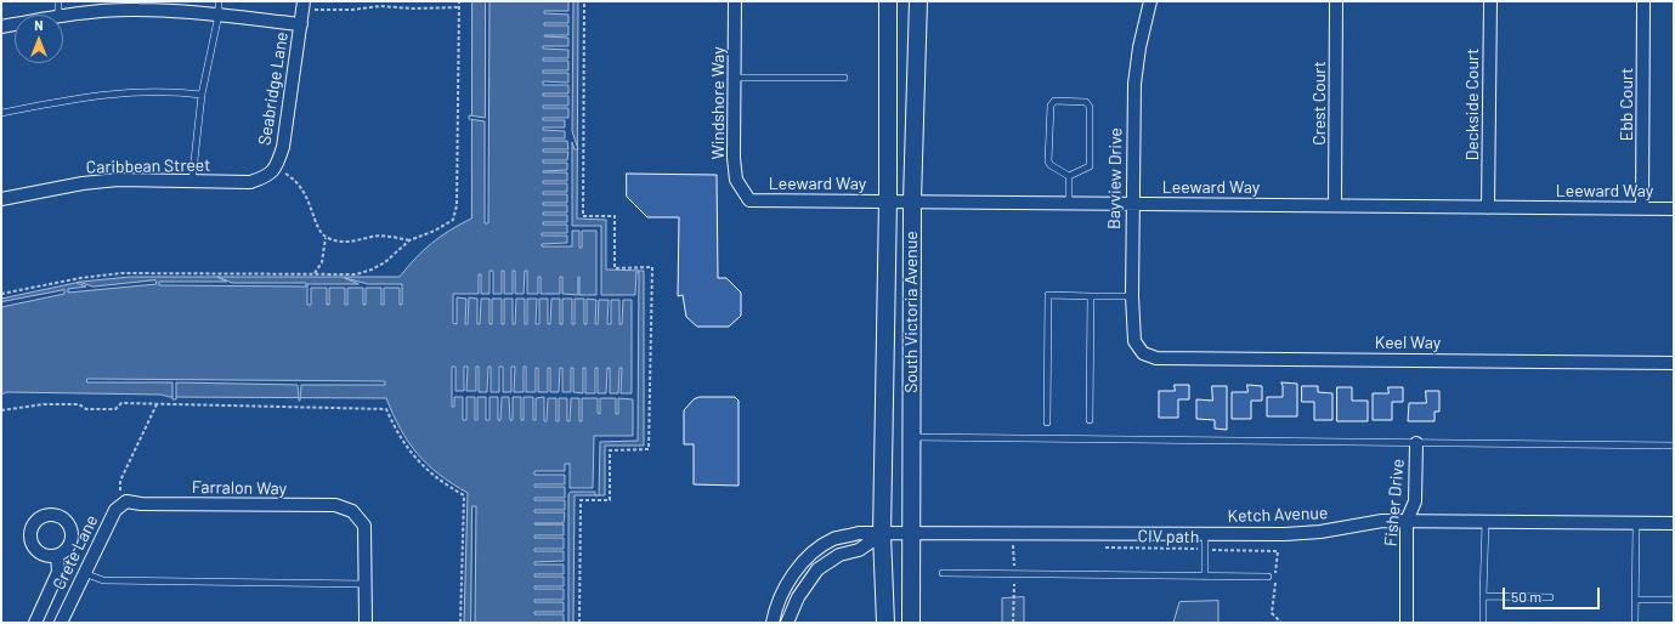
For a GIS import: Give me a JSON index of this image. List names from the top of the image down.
{
  "streets": {
    "main road": ["South Victoria Avenue"],
    "street": [
      "Seabridge Lane",
      "Windshore Way",
      "Crest Court",
      "Deckside Court",
      "Ebb Court",
      "Caribbean Street",
      "Bayview Drive",
      "Leeward Way",
      "Keel Way",
      "Farralon Way",
      "Fisher Drive",
      "Ketch Avenue",
      "Crete Lane"
    ],
    "path": ["CIV path"]
  },
  "crossings": [
    ["Seabridge Lane", "Caribbean Street"],
    ["Windshore Way", "Leeward Way"],
    ["Crest Court", "Leeward Way"],
    ["Deckside Court", "Leeward Way"],
    ["Ebb Court", "Leeward Way"],
    ["Bayview Drive", "Leeward Way"],
    ["Bayview Drive", "Keel Way"],
    ["Leeward Way", "South Victoria Avenue"],
    ["South Victoria Avenue", "Ketch Avenue"],
    ["Farralon Way", "Crete Lane"],
    ["Fisher Drive", "Ketch Avenue"]
  ],
  "scale_bar": "50 m",
  "north": "top"
}
